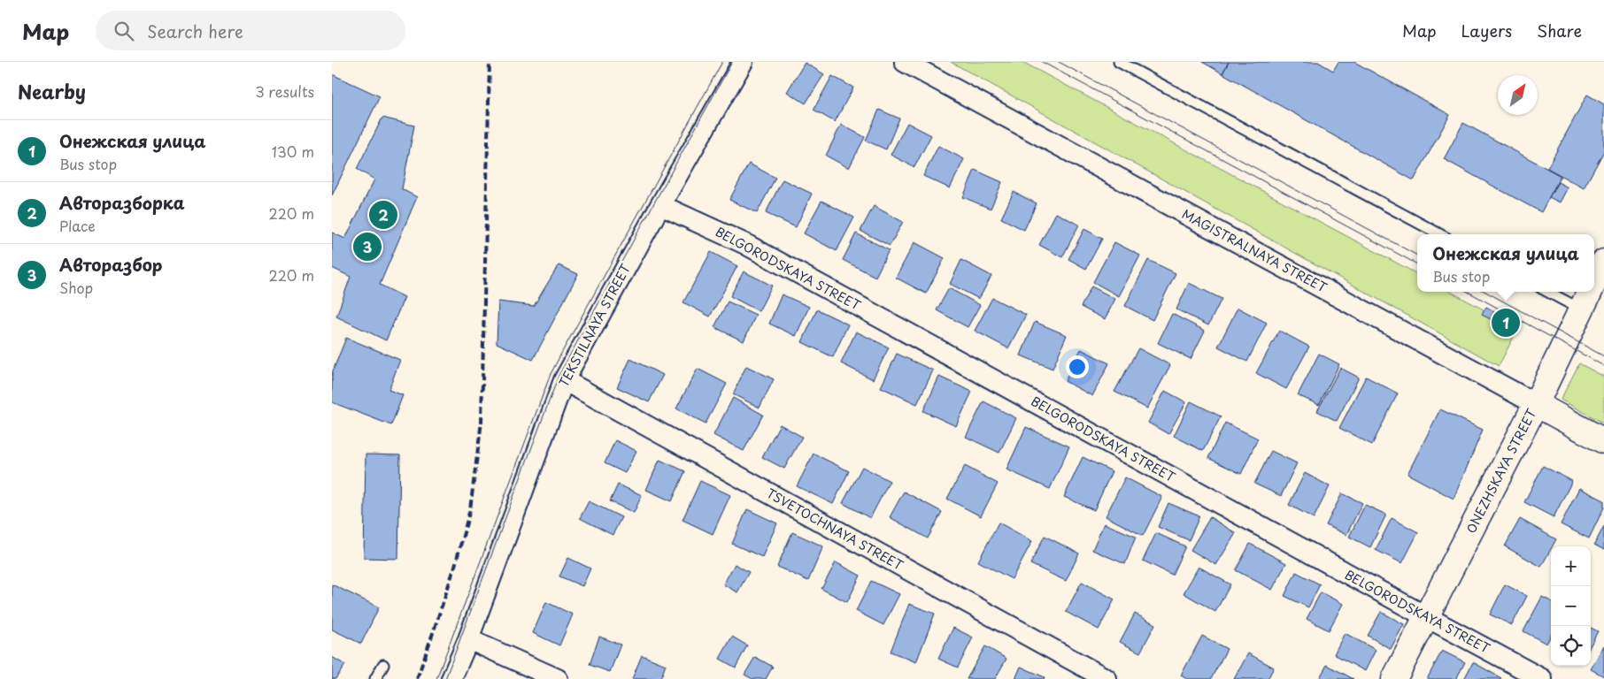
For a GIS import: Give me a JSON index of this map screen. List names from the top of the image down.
{
  "streets": {
    "street": [
      "MAGISTRALNAYA STREET",
      "BELGORODSKAYA STREET",
      "TEKSTILNAYA STREET",
      "ONEZHSKAYA STREET",
      "TSVETOCHNAYA STREET"
    ]
  },
  "crossings": [
    ["MAGISTRALNAYA STREET", "ONEZHSKAYA STREET"],
    ["BELGORODSKAYA STREET", "TEKSTILNAYA STREET"],
    ["BELGORODSKAYA STREET", "ONEZHSKAYA STREET"],
    ["TEKSTILNAYA STREET", "TSVETOCHNAYA STREET"]
  ],
  "north": "top right",
  "page": {
    "header": "Map",
    "search": "Search here",
    "nav": ["Map", "Layers", "Share"],
    "heading": ["Nearby", "3 results"],
    "list": [
      {
        "mark": "1",
        "name": "Онежская улица",
        "note": "Bus stop",
        "value": "130 m"
      },
      {
        "mark": "2",
        "name": "Авторазборка",
        "note": "Place",
        "value": "220 m"
      },
      {
        "mark": "3",
        "name": "Авторазбор",
        "note": "Shop",
        "value": "220 m"
      }
    ],
    "pins": ["2", "3", "1"],
    "popup": ["Онежская улица", "Bus stop"],
    "map_buttons": ["+", "−"]
  }
}
